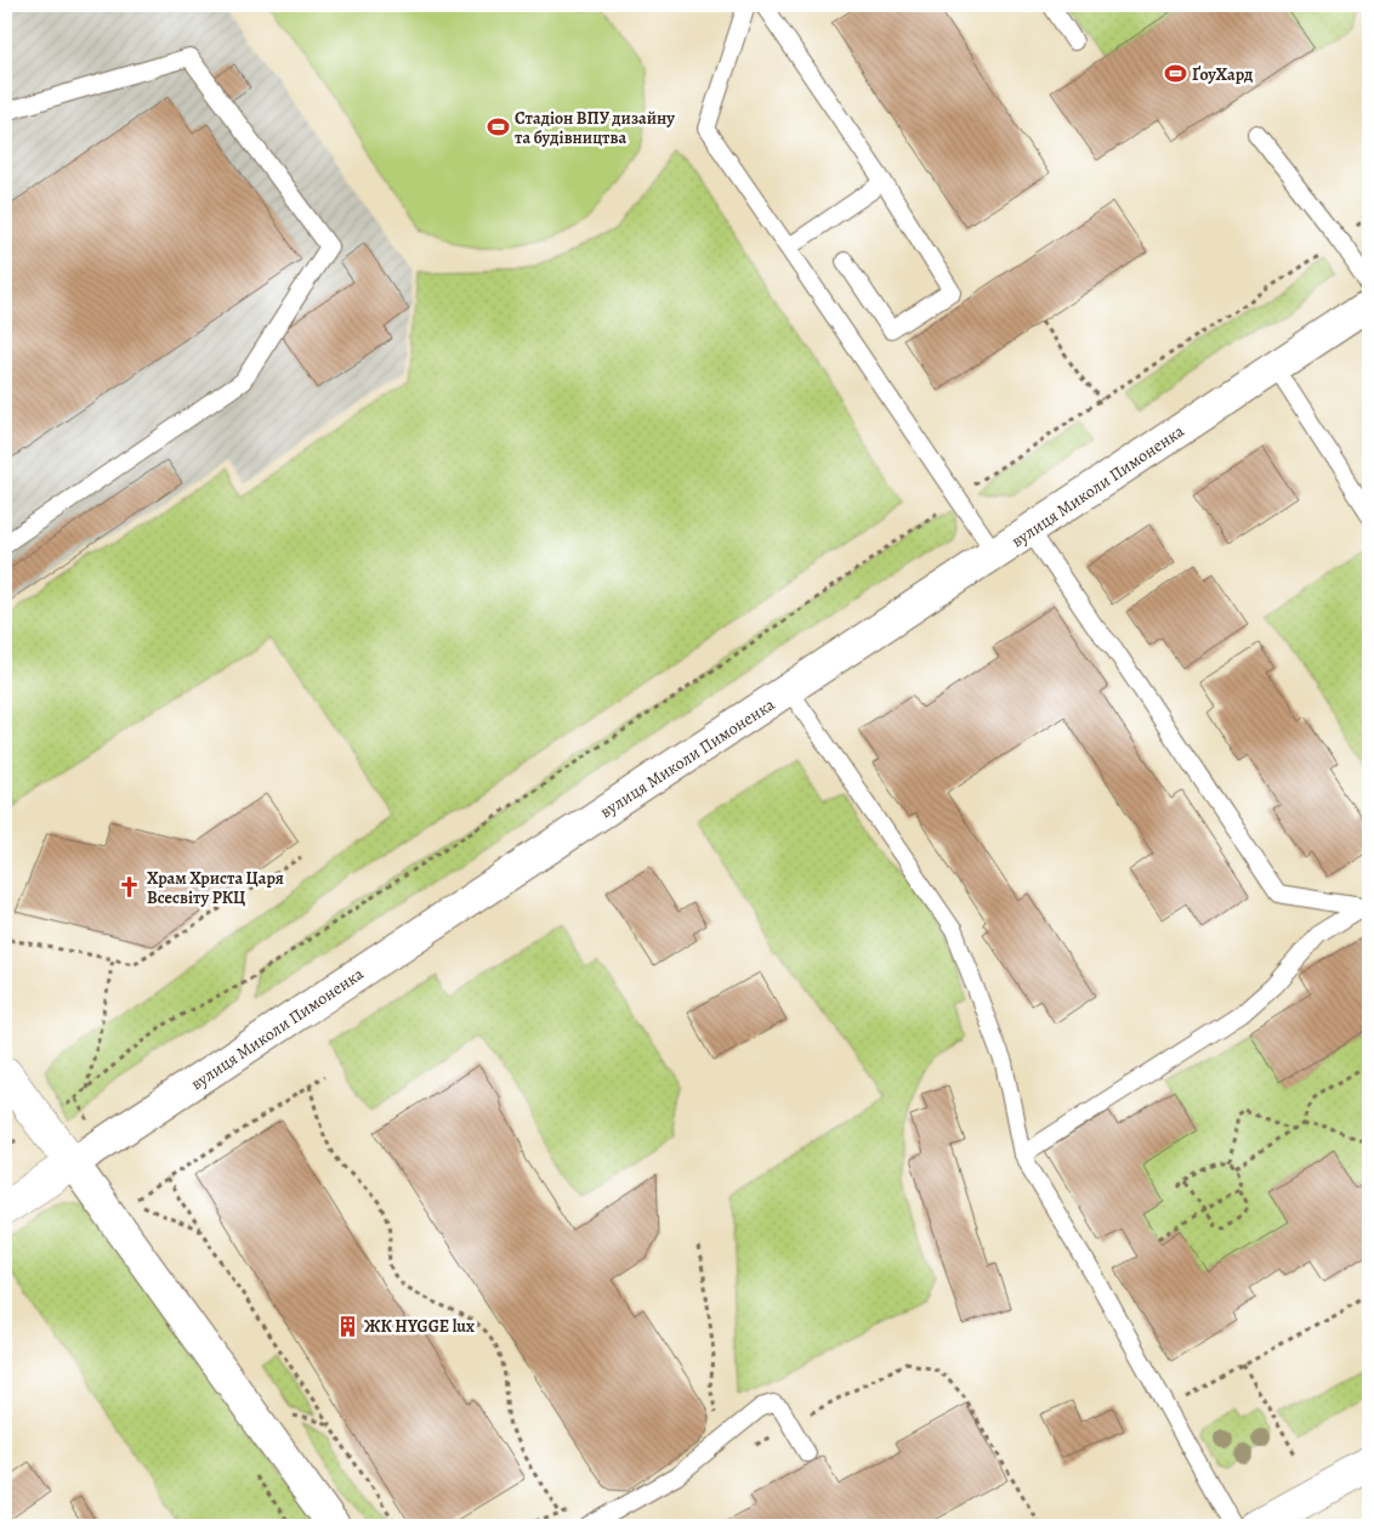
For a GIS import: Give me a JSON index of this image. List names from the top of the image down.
{
  "streets": {
    "street": ["вулиця Миколи Пимоненка"]
  },
  "places": {
    "sports": ["ҐоуХард", "Стадіон ВПУ дизайну та будівництва"],
    "church": ["Храм Христа Царя Всесвіту РКЦ"],
    "building": ["ЖК HYGGE lux"]
  }
}
